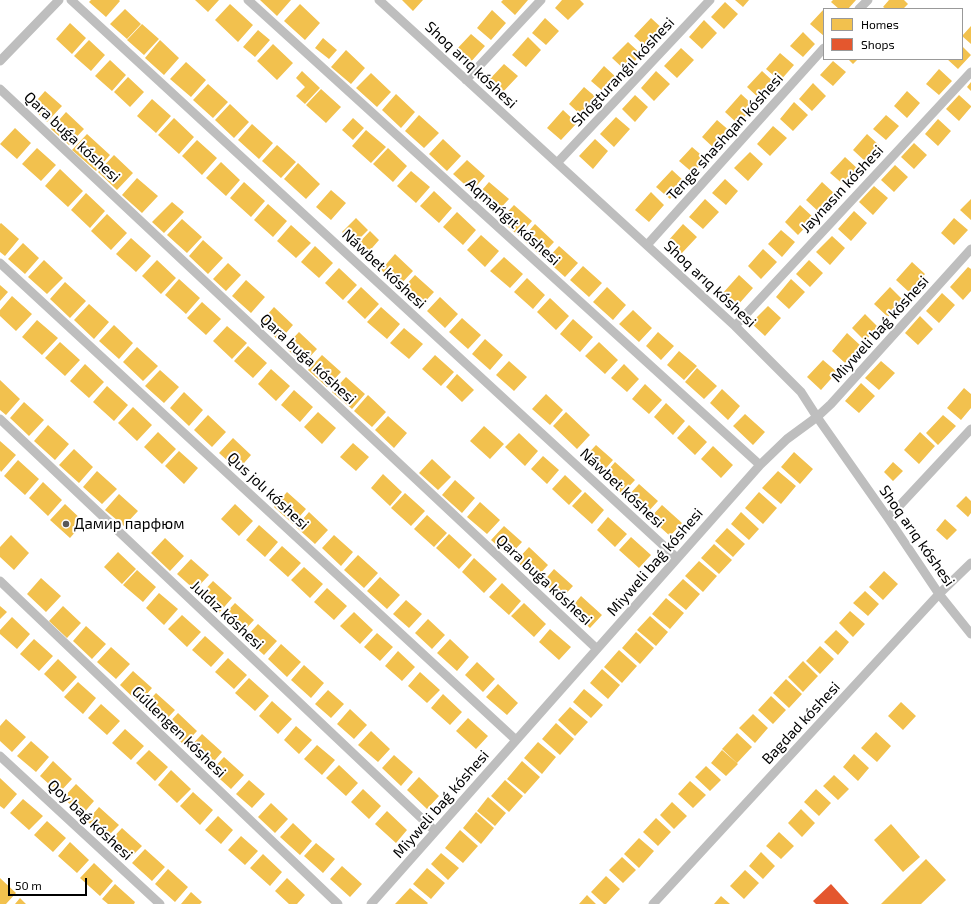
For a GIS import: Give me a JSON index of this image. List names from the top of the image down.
{
  "streets": {
    "street": [
      "Shoq arıq kóshesi",
      "Shógturanǵıl kóshesi",
      "Qara buǵa kóshesi",
      "Tenge shashqan kóshesi",
      "Jaynasın kóshesi",
      "Aqmańǵıt kóshesi",
      "Náwbet kóshesi",
      "Miyweli baǵ kóshesi",
      "Qus jolı kóshesi",
      "Juldız kóshesi",
      "Bagdad kóshesi",
      "Gúllengen kóshesi",
      "Qoy baǵ kóshesi"
    ]
  },
  "crossings": [
    ["Shoq arıq kóshesi", "Shógturanǵıl kóshesi"],
    ["Shoq arıq kóshesi", "Tenge shashqan kóshesi"],
    ["Shoq arıq kóshesi", "Jaynasın kóshesi"],
    ["Shoq arıq kóshesi", "Miyweli baǵ kóshesi"],
    ["Shoq arıq kóshesi", "Bagdad kóshesi"],
    ["Qara buǵa kóshesi", "Miyweli baǵ kóshesi"],
    ["Aqmańǵıt kóshesi", "Miyweli baǵ kóshesi"],
    ["Náwbet kóshesi", "Miyweli baǵ kóshesi"],
    ["Miyweli baǵ kóshesi", "Qus jolı kóshesi"],
    ["Miyweli baǵ kóshesi", "Juldız kóshesi"]
  ],
  "places": ["Дамир парфюм"],
  "legend": ["Homes", "Shops"],
  "scale_bar": "50 m"
}
